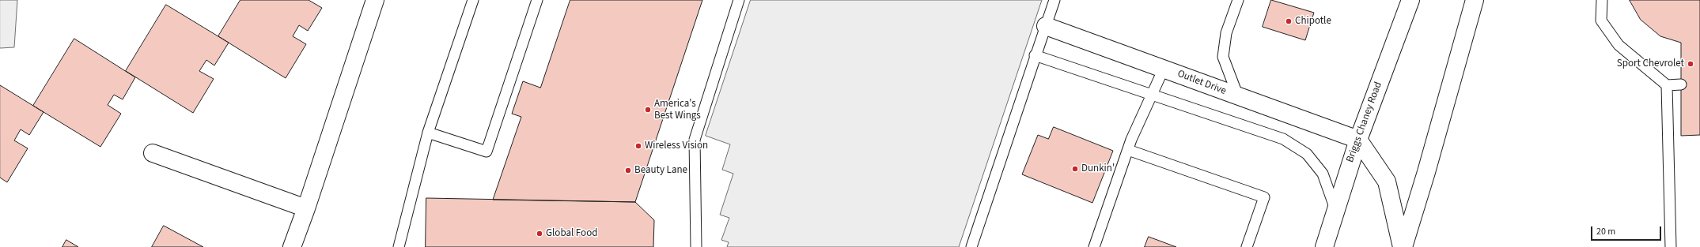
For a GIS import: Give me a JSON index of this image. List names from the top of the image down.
{
  "streets": {
    "street": ["Outlet Drive", "Briggs Chaney Road"]
  },
  "crossings": [
    ["Outlet Drive", "Briggs Chaney Road"]
  ],
  "places": [
    "Chipotle",
    "Sport Chevrolet",
    "America's Best Wings",
    "Wireless Vision",
    "Dunkin'",
    "Beauty Lane",
    "Global Food"
  ],
  "scale_bar": "20 m"
}
